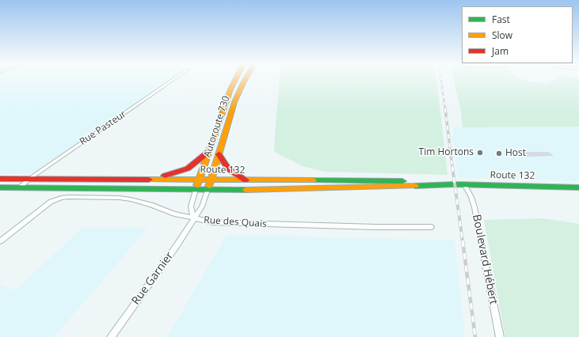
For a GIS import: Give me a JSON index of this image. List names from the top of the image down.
{
  "streets": {
    "highway": ["Autoroute 730", "Route 132"],
    "street": [
      "Rue Pasteur",
      "Rue des Quais",
      "Boulevard Hébert",
      "Rue Garnier"
    ]
  },
  "crossings": [
    ["Autoroute 730", "Route 132"],
    ["Autoroute 730", "Rue Garnier"],
    ["Rue Pasteur", "Route 132"],
    ["Route 132", "Boulevard Hébert"],
    ["Route 132", "Rue Garnier"],
    ["Rue des Quais", "Rue Garnier"]
  ],
  "places": ["Tim Hortons", "Host"],
  "legend": ["Fast", "Slow", "Jam"]
}
